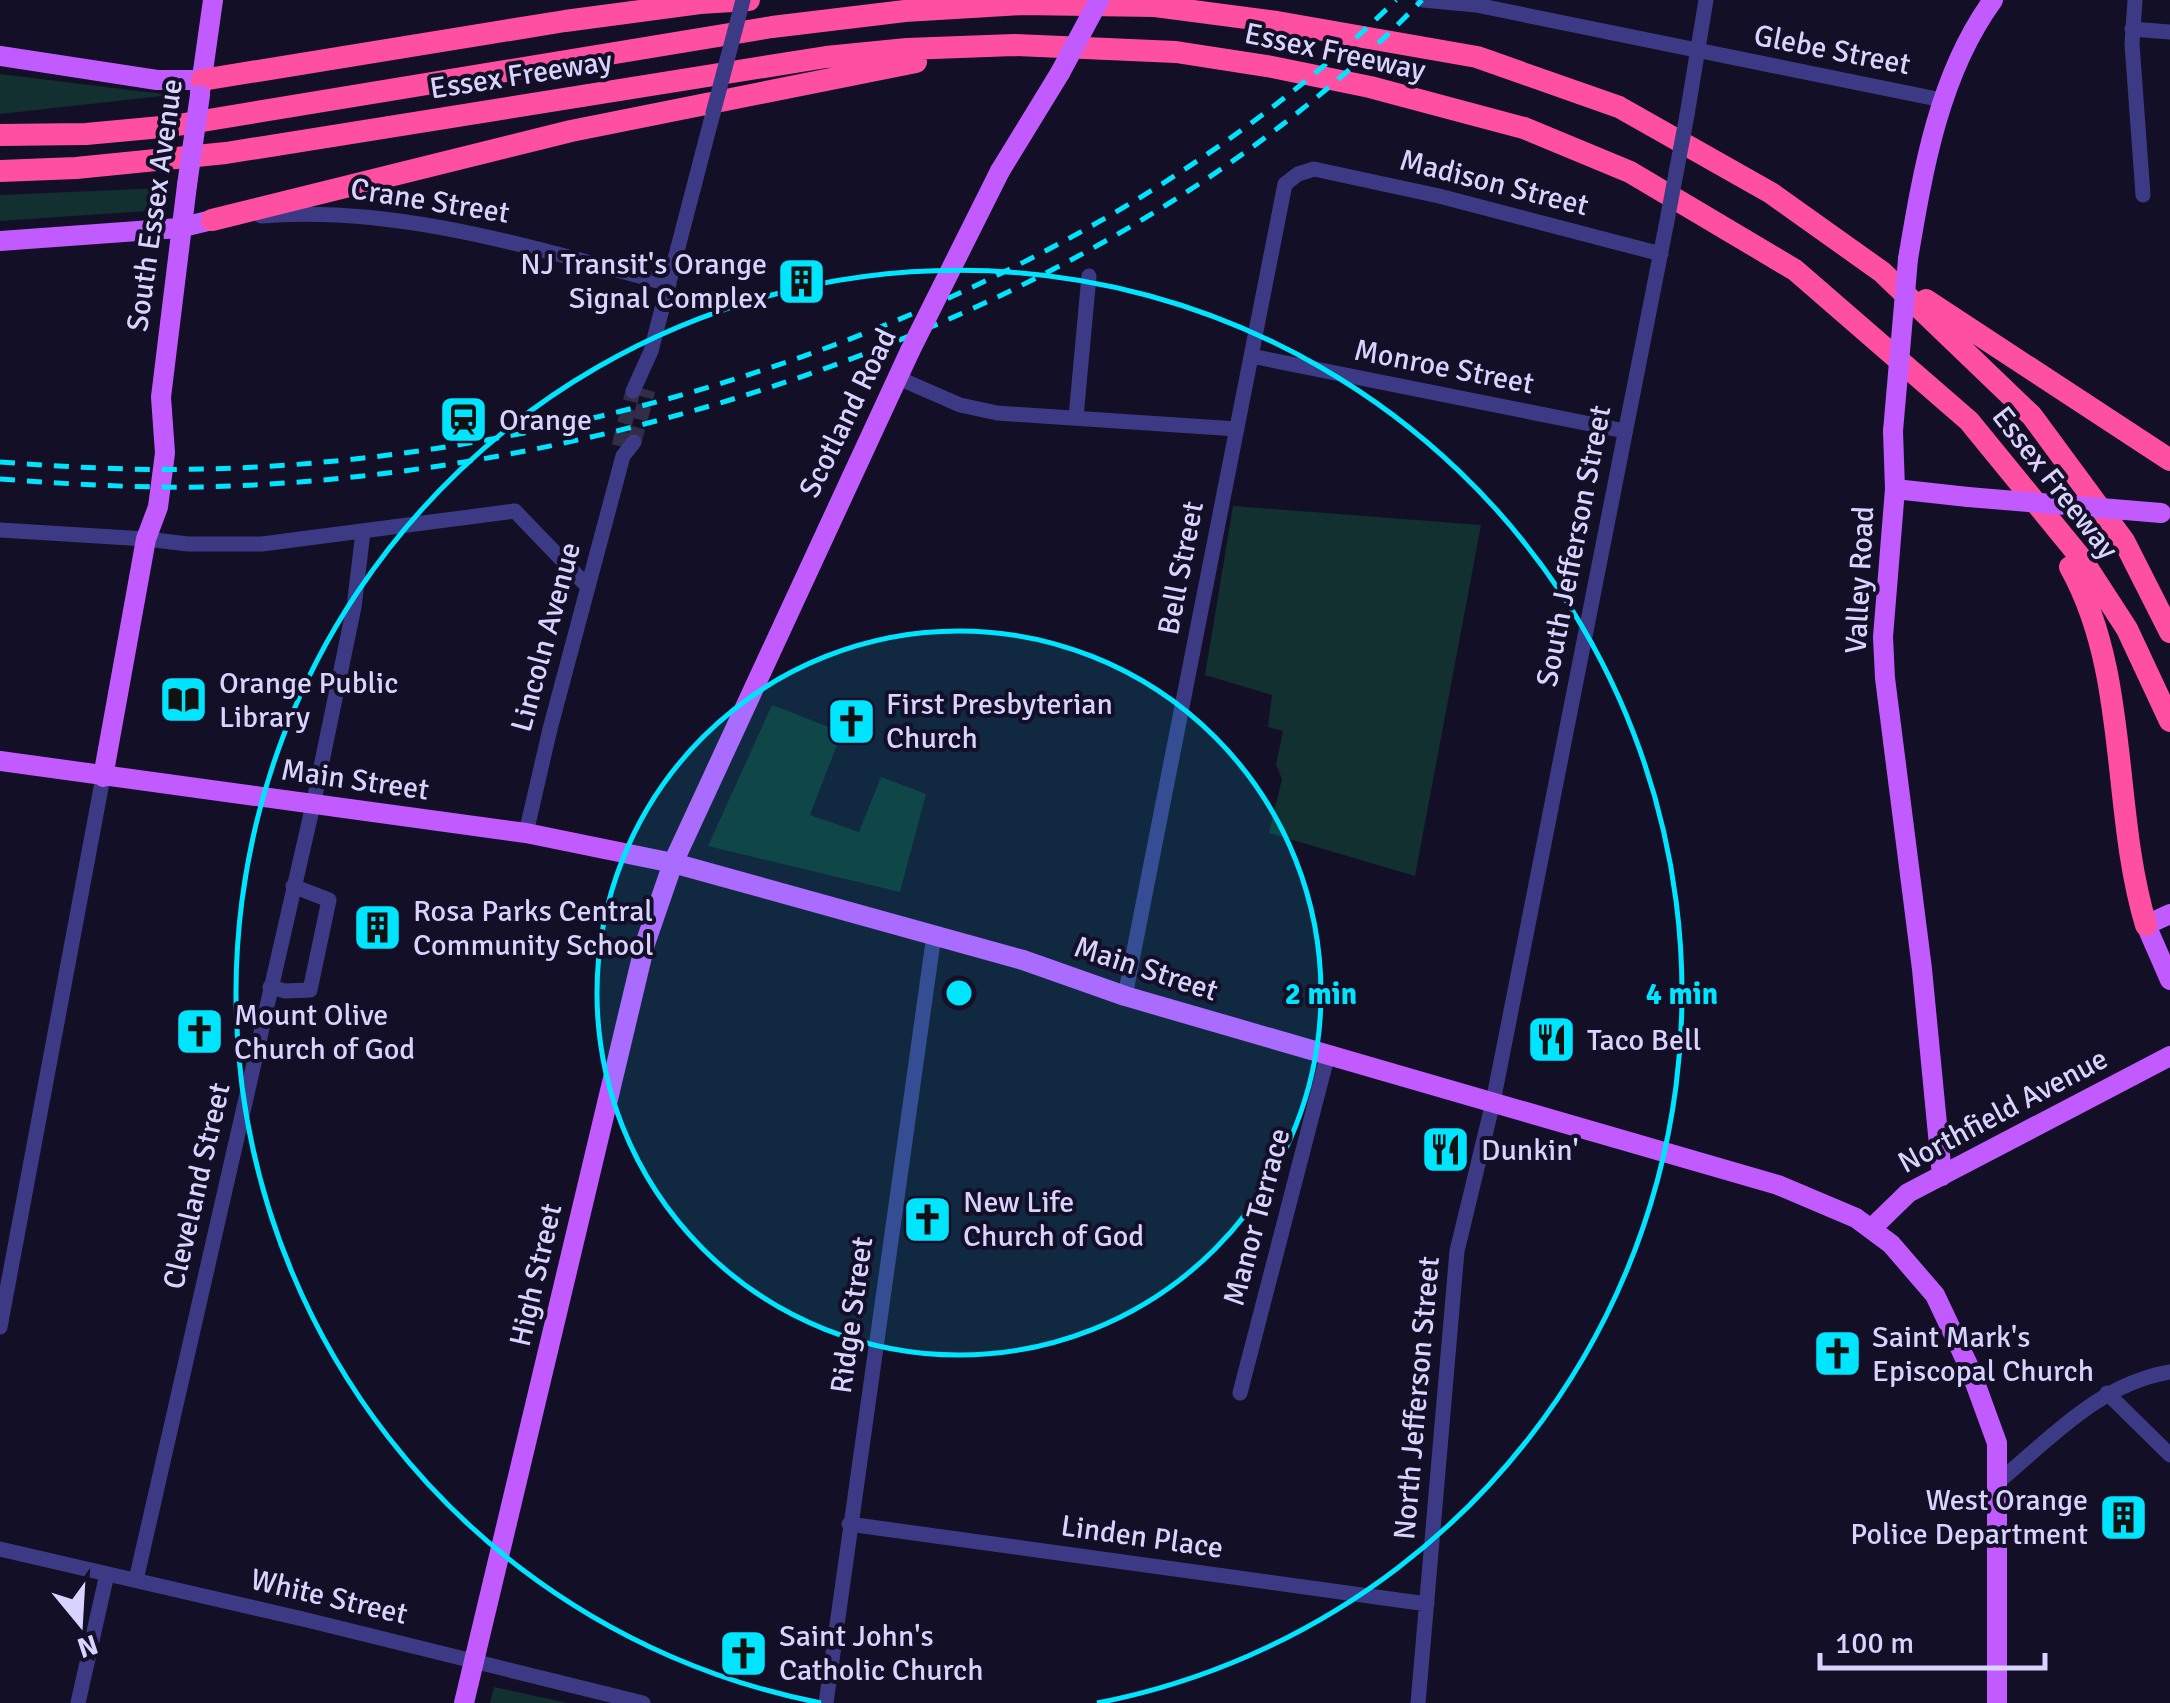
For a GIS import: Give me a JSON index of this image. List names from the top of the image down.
{
  "streets": {
    "highway": ["Essex Freeway"],
    "main road": [
      "Crane Street",
      "South Essex Avenue",
      "Scotland Road",
      "Valley Road",
      "Main Street",
      "Northfield Avenue",
      "High Street"
    ],
    "street": [
      "Glebe Street",
      "Madison Street",
      "Monroe Street",
      "South Jefferson Street",
      "Bell Street",
      "Lincoln Avenue",
      "Cleveland Street",
      "Manor Terrace",
      "Ridge Street",
      "North Jefferson Street",
      "Linden Place",
      "White Street"
    ]
  },
  "crossings": [
    ["Glebe Street", "South Jefferson Street"],
    ["Glebe Street", "Valley Road"],
    ["Madison Street", "South Jefferson Street"],
    ["Madison Street", "Bell Street"],
    ["Crane Street", "South Essex Avenue"],
    ["South Essex Avenue", "Main Street"],
    ["Monroe Street", "South Jefferson Street"],
    ["Monroe Street", "Bell Street"],
    ["Scotland Road", "Main Street"],
    ["Scotland Road", "High Street"],
    ["South Jefferson Street", "Main Street"],
    ["South Jefferson Street", "North Jefferson Street"],
    ["Bell Street", "Main Street"],
    ["Valley Road", "Northfield Avenue"],
    ["Lincoln Avenue", "Main Street"],
    ["Main Street", "Northfield Avenue"],
    ["Main Street", "Cleveland Street"],
    ["Main Street", "Manor Terrace"],
    ["Main Street", "High Street"],
    ["Main Street", "Ridge Street"],
    ["Main Street", "North Jefferson Street"],
    ["Cleveland Street", "White Street"],
    ["High Street", "White Street"],
    ["Ridge Street", "Linden Place"],
    ["North Jefferson Street", "Linden Place"]
  ],
  "places": {
    "building": ["NJ Transit's Orange Signal Complex", "Rosa Parks Central Community School", "West Orange Police Department"],
    "station": ["Orange"],
    "library": ["Orange Public Library"],
    "church": [
      "First Presbyterian Church",
      "Mount Olive Church of God",
      "New Life Church of God",
      "Saint Mark's Episcopal Church",
      "Saint John's Catholic Church"
    ],
    "restaurant": ["Taco Bell", "Dunkin'"]
  },
  "scale_bar": "100 m",
  "north": "bottom",
  "rings": ["2 min", "4 min"]
}
